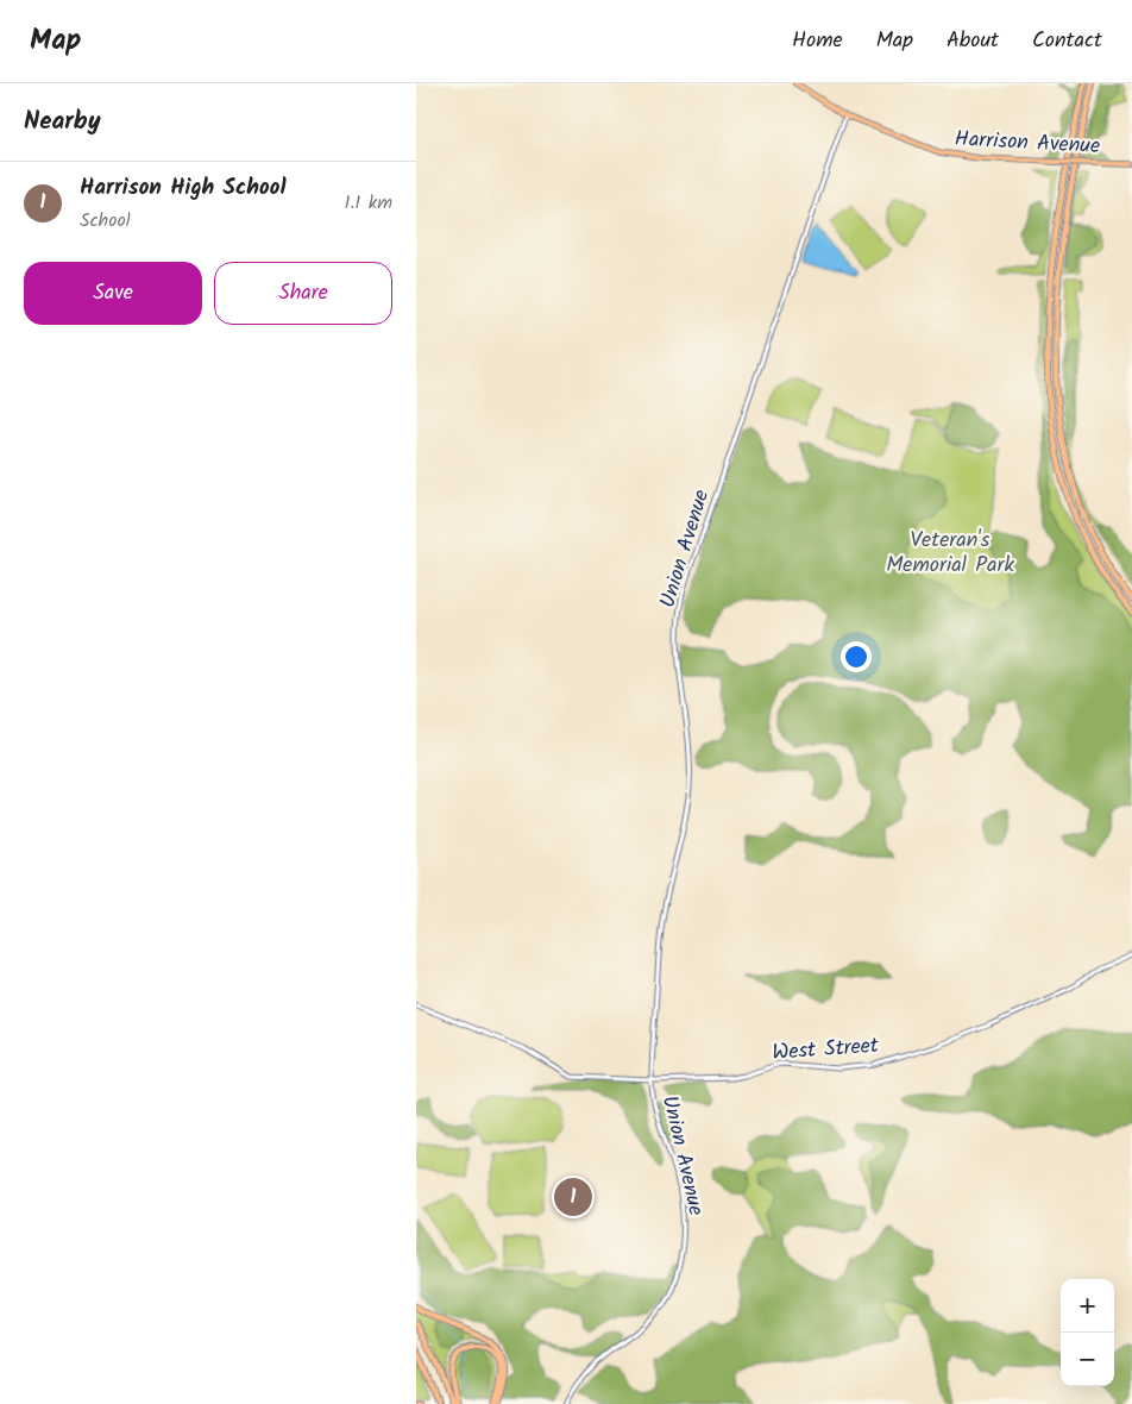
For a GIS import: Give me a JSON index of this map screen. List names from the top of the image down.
{
  "streets": {
    "main road": ["Harrison Avenue"],
    "street": ["Union Avenue", "West Street"]
  },
  "crossings": [
    ["Harrison Avenue", "Union Avenue"],
    ["Union Avenue", "West Street"]
  ],
  "parks": ["Veteran's Memorial Park"],
  "page": {
    "header": "Map",
    "nav": [
      "Home",
      "Map",
      "About",
      "Contact"
    ],
    "heading": "Nearby",
    "list": [
      {
        "mark": "1",
        "name": "Harrison High School",
        "note": "School",
        "value": "1.1 km"
      }
    ],
    "buttons": ["Save", "Share"],
    "pins": "1",
    "map_buttons": ["+", "−"]
  }
}
